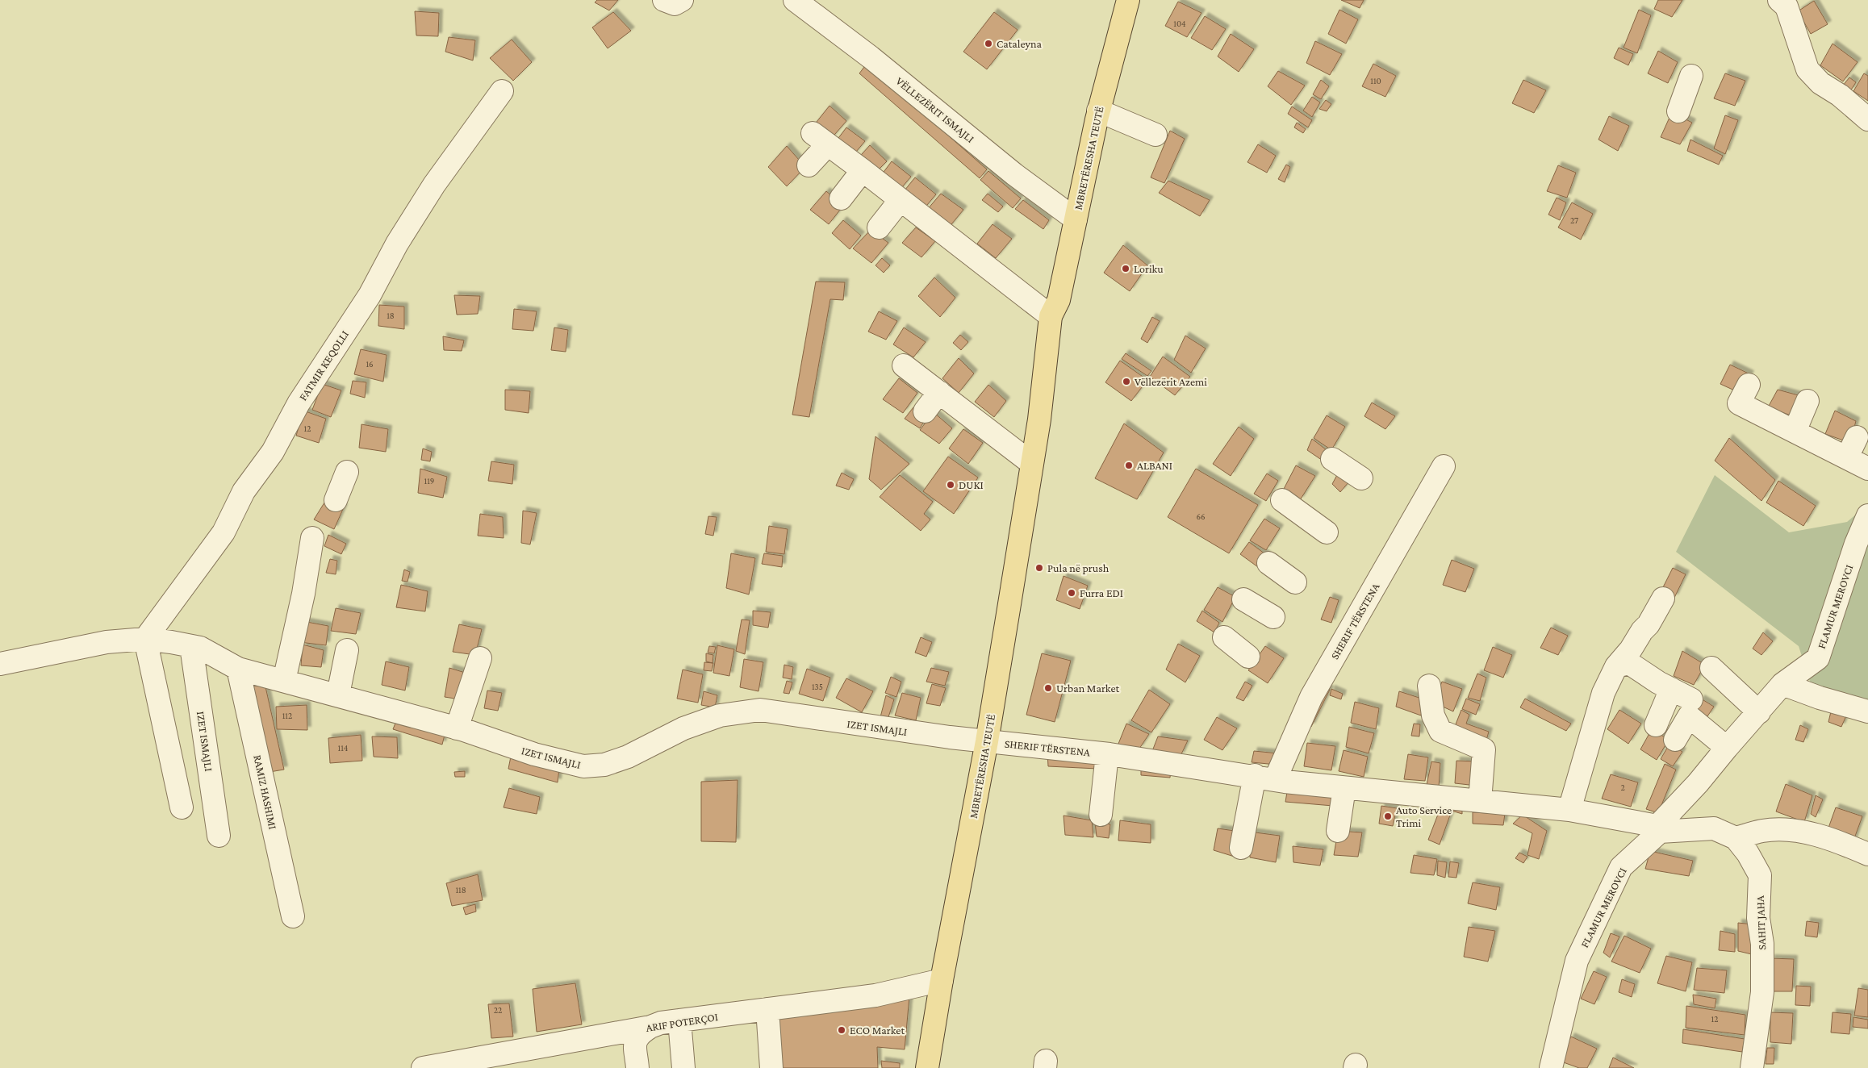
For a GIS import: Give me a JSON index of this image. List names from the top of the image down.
{
  "streets": {
    "main road": ["MBRETËRESHA TEUTË"],
    "street": [
      "VËLLEZËRIT ISMAJLI",
      "FATMIR KEQOLLI",
      "FLAMUR MEROVCI",
      "SHERIF TËRSTENA",
      "IZET ISMAJLI",
      "RAMIZ HASHIMI",
      "SAHIT JAHA",
      "ARIF POTERÇOI"
    ]
  },
  "crossings": [
    ["VËLLEZËRIT ISMAJLI", "MBRETËRESHA TEUTË"],
    ["MBRETËRESHA TEUTË", "SHERIF TËRSTENA"],
    ["MBRETËRESHA TEUTË", "IZET ISMAJLI"],
    ["MBRETËRESHA TEUTË", "ARIF POTERÇOI"],
    ["FATMIR KEQOLLI", "IZET ISMAJLI"],
    ["FLAMUR MEROVCI", "SHERIF TËRSTENA"],
    ["FLAMUR MEROVCI", "SAHIT JAHA"],
    ["SHERIF TËRSTENA", "IZET ISMAJLI"],
    ["SHERIF TËRSTENA", "SAHIT JAHA"],
    ["IZET ISMAJLI", "RAMIZ HASHIMI"]
  ],
  "places": [
    "Cataleyna",
    "Loriku",
    "Vëllezërit Azemi",
    "ALBANI",
    "DUKI",
    "Pula në prush",
    "Furra EDI",
    "Urban Market",
    "Auto Service Trimi",
    "ECO Market"
  ],
  "house_numbers": [
    "104",
    "110",
    "27",
    "18",
    "16",
    "12",
    "119",
    "66",
    "135",
    "112",
    "114",
    "2",
    "118",
    "22",
    "12"
  ]
}
